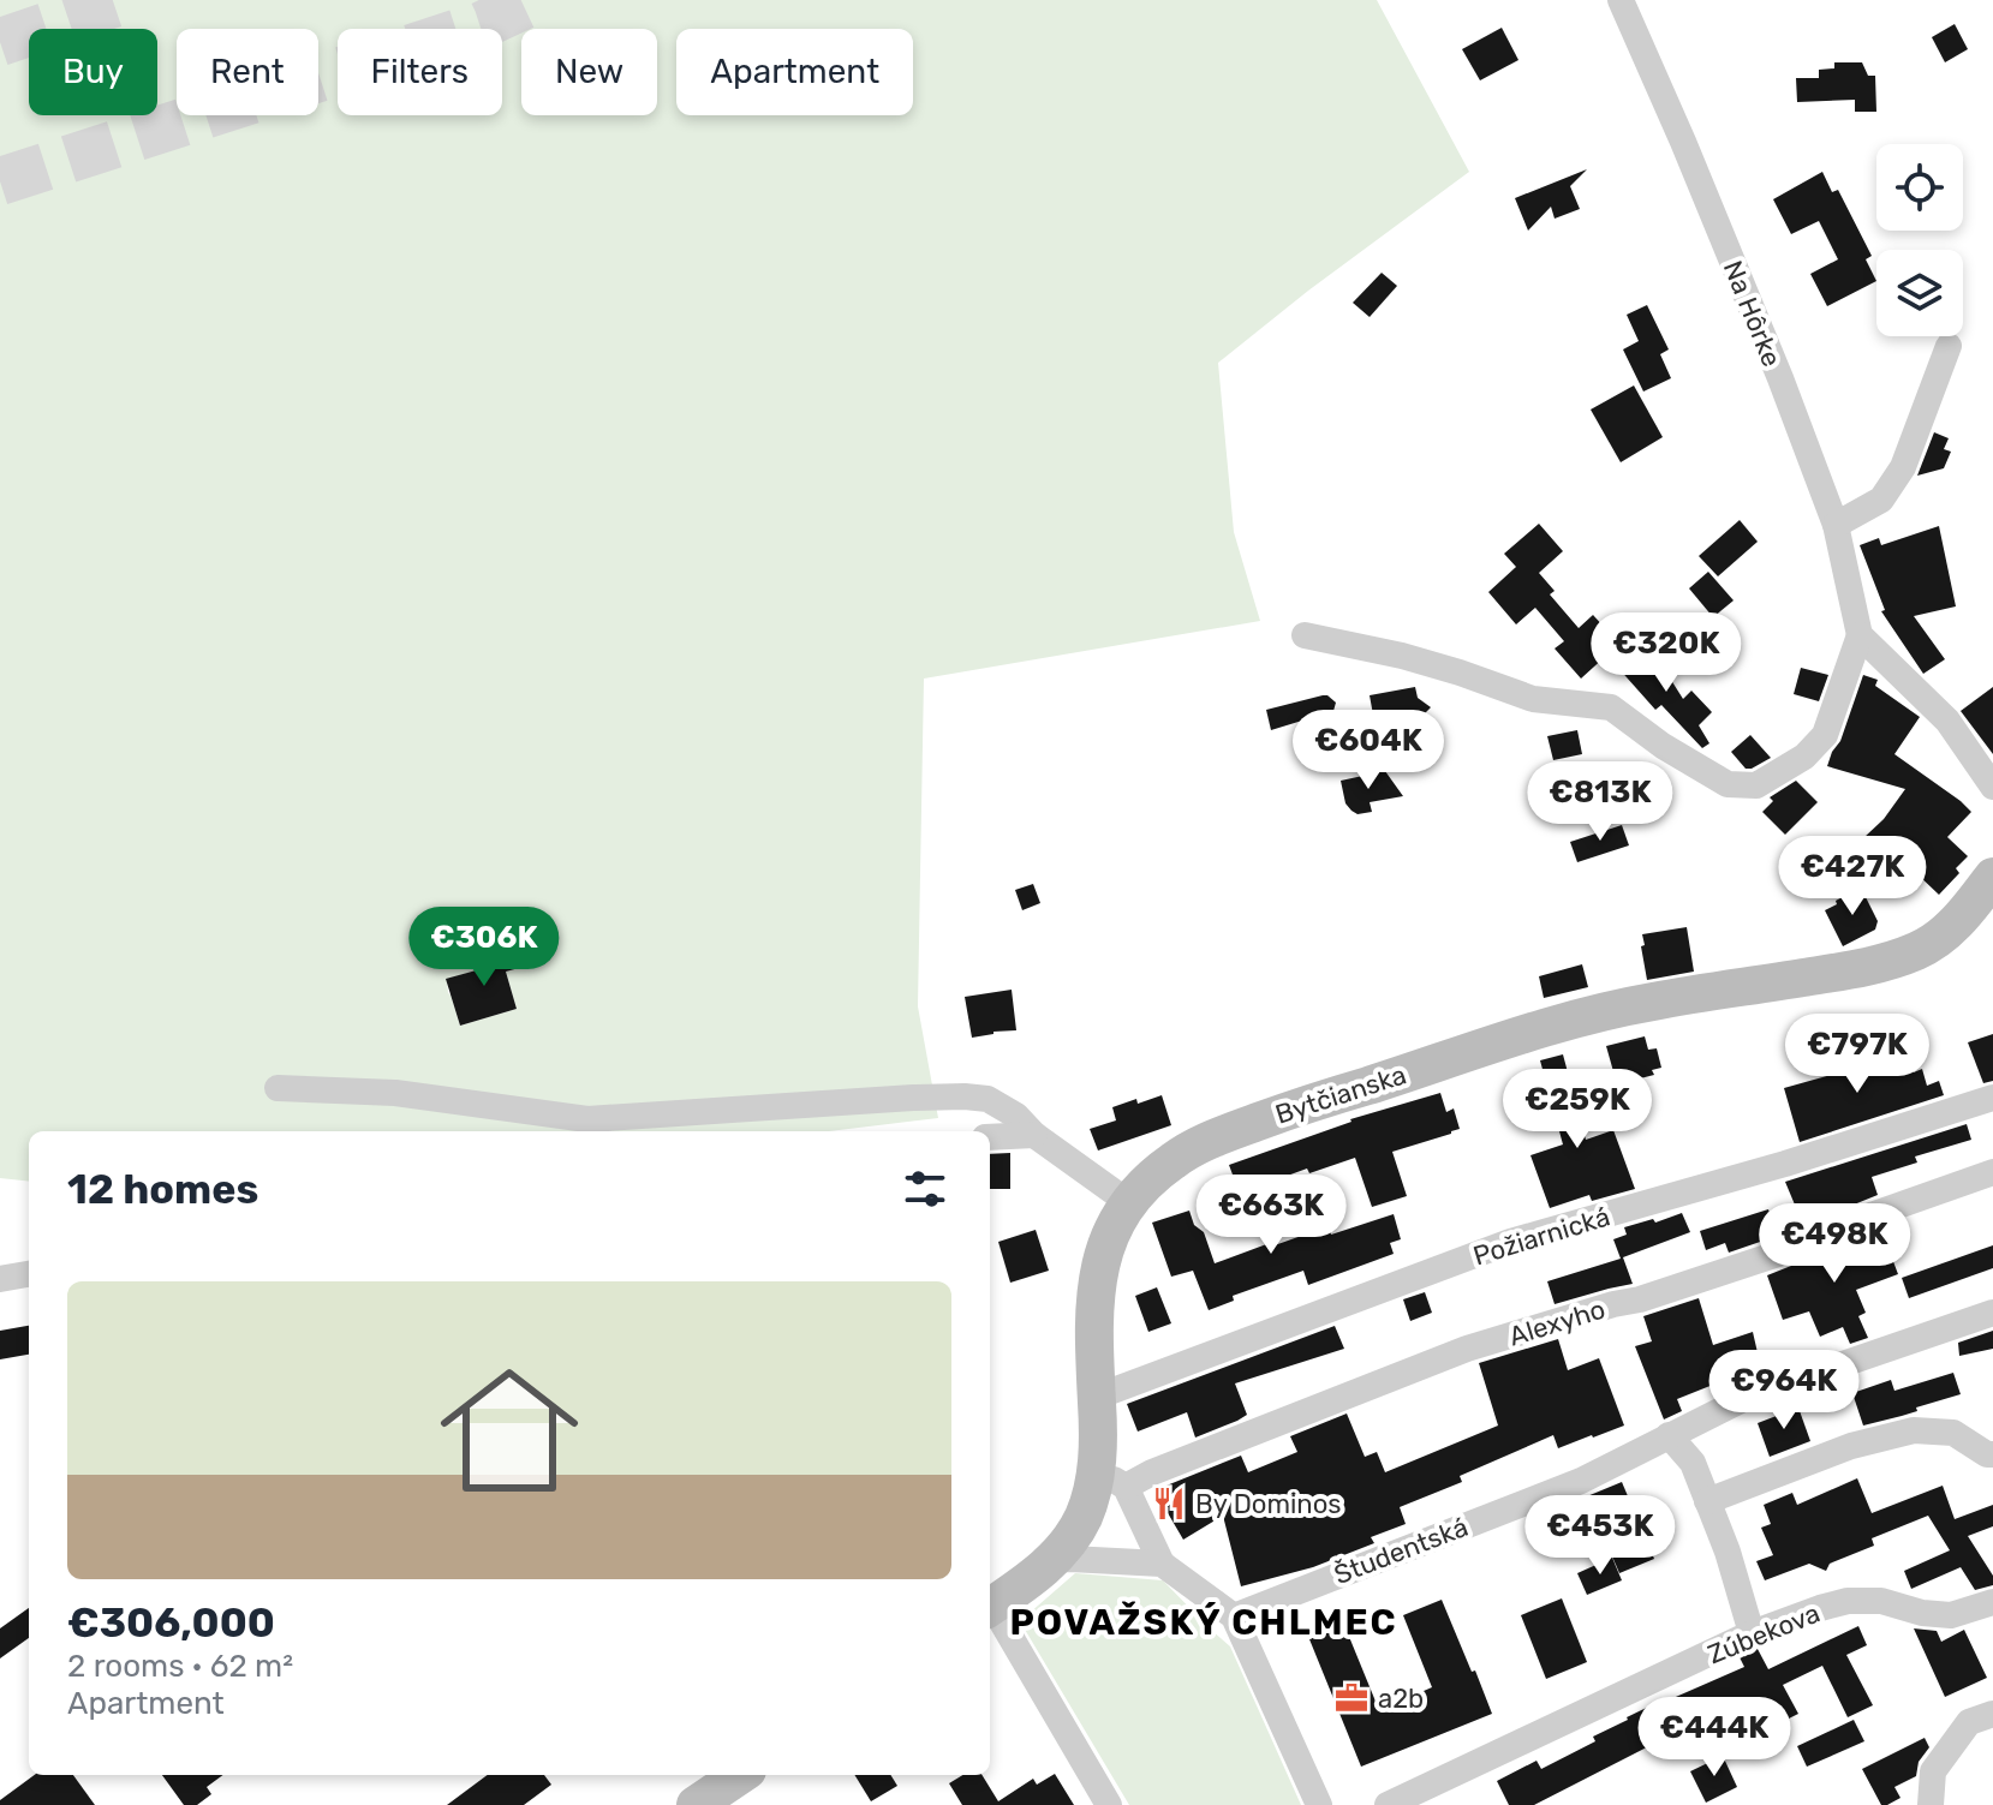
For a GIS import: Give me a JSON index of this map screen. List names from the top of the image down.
{
  "streets": {
    "main road": ["Bytčianska"],
    "street": [
      "Na Hôrke",
      "Požiarnická",
      "Alexyho",
      "Študentská",
      "Zúbekova"
    ]
  },
  "crossings": [
    ["Bytčianska", "Požiarnická"],
    ["Bytčianska", "Alexyho"]
  ],
  "districts": ["POVAŽSKÝ CHLMEC"],
  "places": {
    "restaurant": ["By Dominos"],
    "office": ["a2b"]
  },
  "page": {
    "chip": [
      "Buy",
      "Rent",
      "Filters",
      "New",
      "Apartment"
    ],
    "price": [
      "€320K",
      "€604K",
      "€813K",
      "€427K",
      "€306K",
      "€797K",
      "€259K",
      "€663K",
      "€498K",
      "€964K",
      "€453K",
      "€444K"
    ],
    "heading": "12 homes",
    "list": [
      {
        "name": "€306,000",
        "note": "2 rooms · 62 m² · Apartment"
      }
    ]
  }
}
